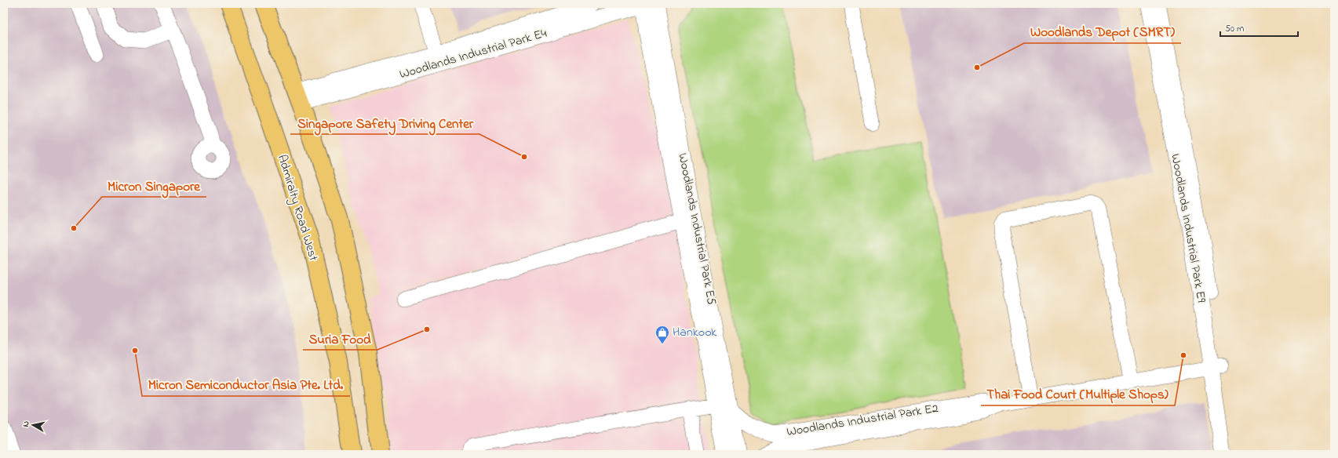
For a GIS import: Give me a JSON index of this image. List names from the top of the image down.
{
  "streets": {
    "main road": ["Admiralty Road West"],
    "street": [
      "Woodlands Industrial Park E4",
      "Woodlands Industrial Park E9",
      "Woodlands Industrial Park E5",
      "Woodlands Industrial Park E2"
    ]
  },
  "crossings": [
    ["Woodlands Industrial Park E4", "Woodlands Industrial Park E5"],
    ["Woodlands Industrial Park E9", "Woodlands Industrial Park E2"],
    ["Woodlands Industrial Park E5", "Woodlands Industrial Park E2"]
  ],
  "places": {
    "other": [
      "Woodlands Depot (SMRT)",
      "Singapore Safety Driving Center",
      "Micron Singapore",
      "Suria Food",
      "Micron Semiconductor Asia Pte. Ltd.",
      "Thai Food Court (Multiple Shops)"
    ],
    "shop": ["Hankook"]
  },
  "scale_bar": "50 m",
  "north": "left"
}
